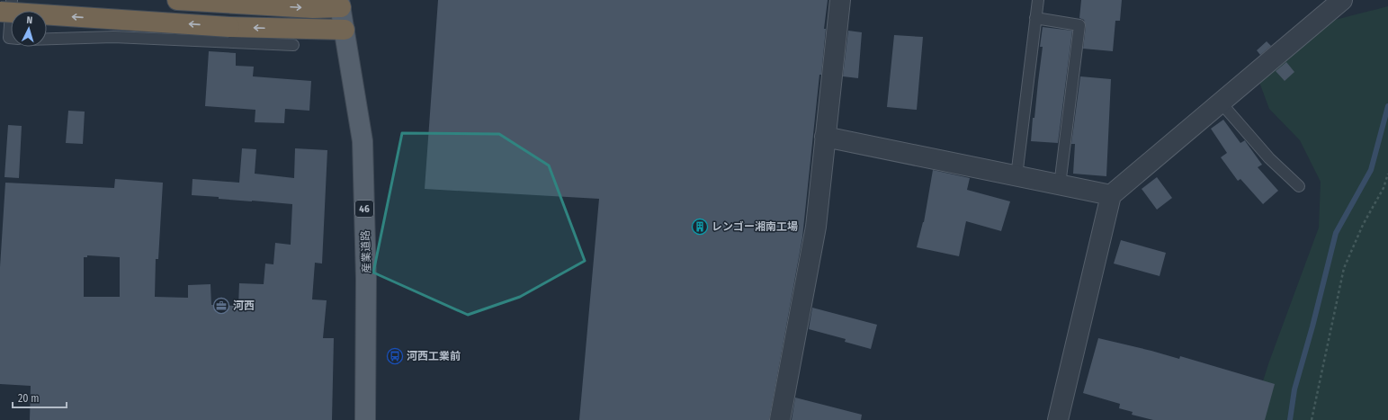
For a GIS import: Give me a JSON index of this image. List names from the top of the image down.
{
  "streets": {
    "main road": ["46", "産業道路"]
  },
  "places": {
    "building": ["レンゴー湘南工場"],
    "office": ["河西"],
    "bus stop": ["河西工業前"]
  },
  "scale_bar": "20 m",
  "north": "top"
}
